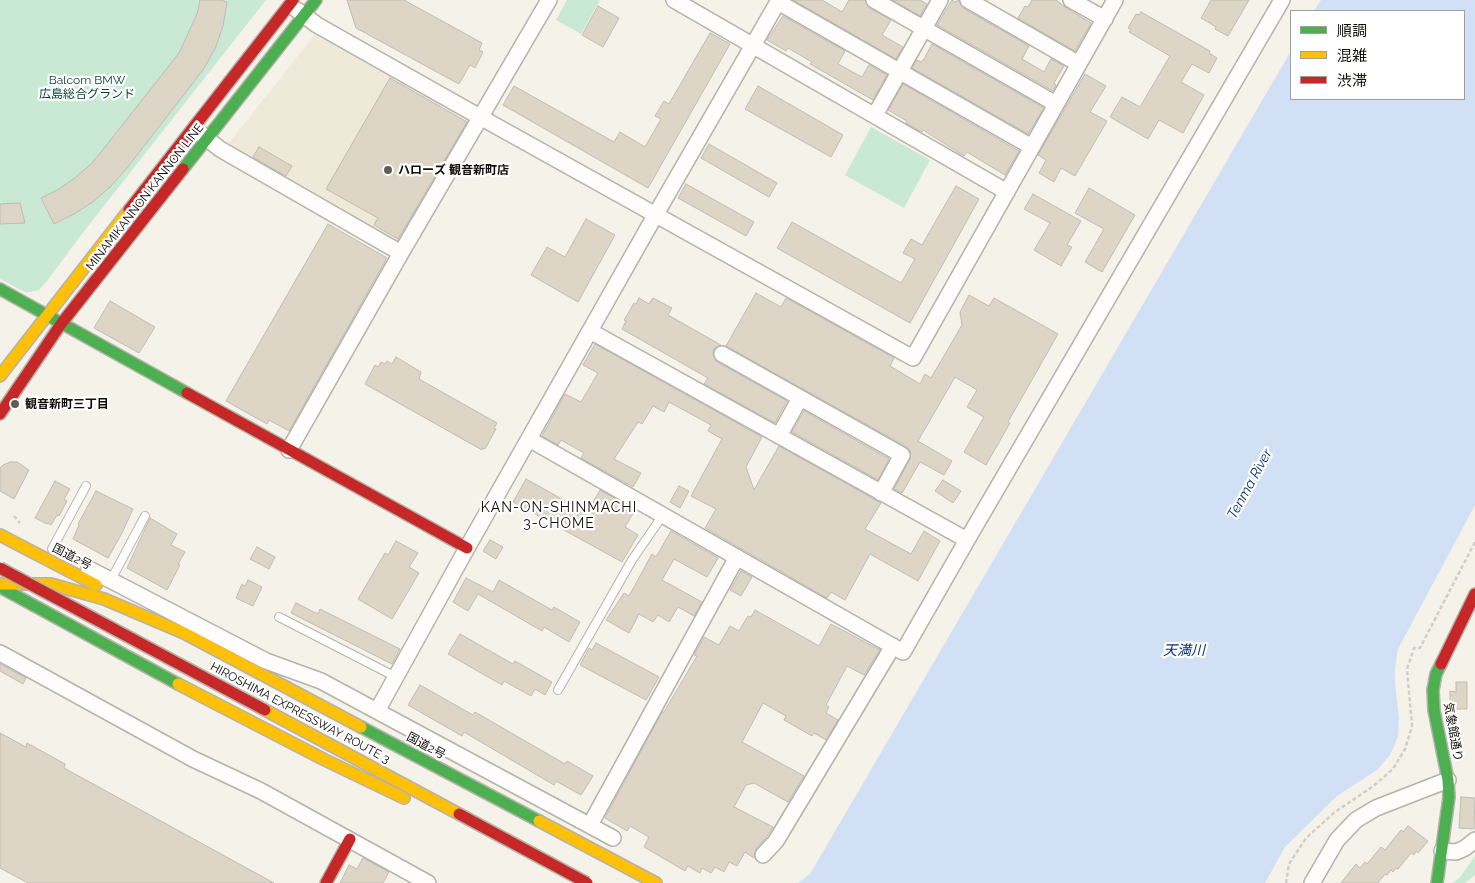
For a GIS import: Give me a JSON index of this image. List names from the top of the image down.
{
  "streets": {
    "main road": [
      "MINAMIKANNON KANNON LINE",
      "国道2号",
      "HIROSHIMA EXPRESSWAY ROUTE 3",
      "気象館通り"
    ]
  },
  "districts": ["KAN-ON-SHINMACHI 3-CHOME"],
  "water": ["Tenma River", "天満川"],
  "parks": ["Balcom BMW 広島総合グランド"],
  "places": ["ハローズ 観音新町店", "観音新町三丁目"],
  "legend": ["順調", "混雑", "渋滞"]
}
